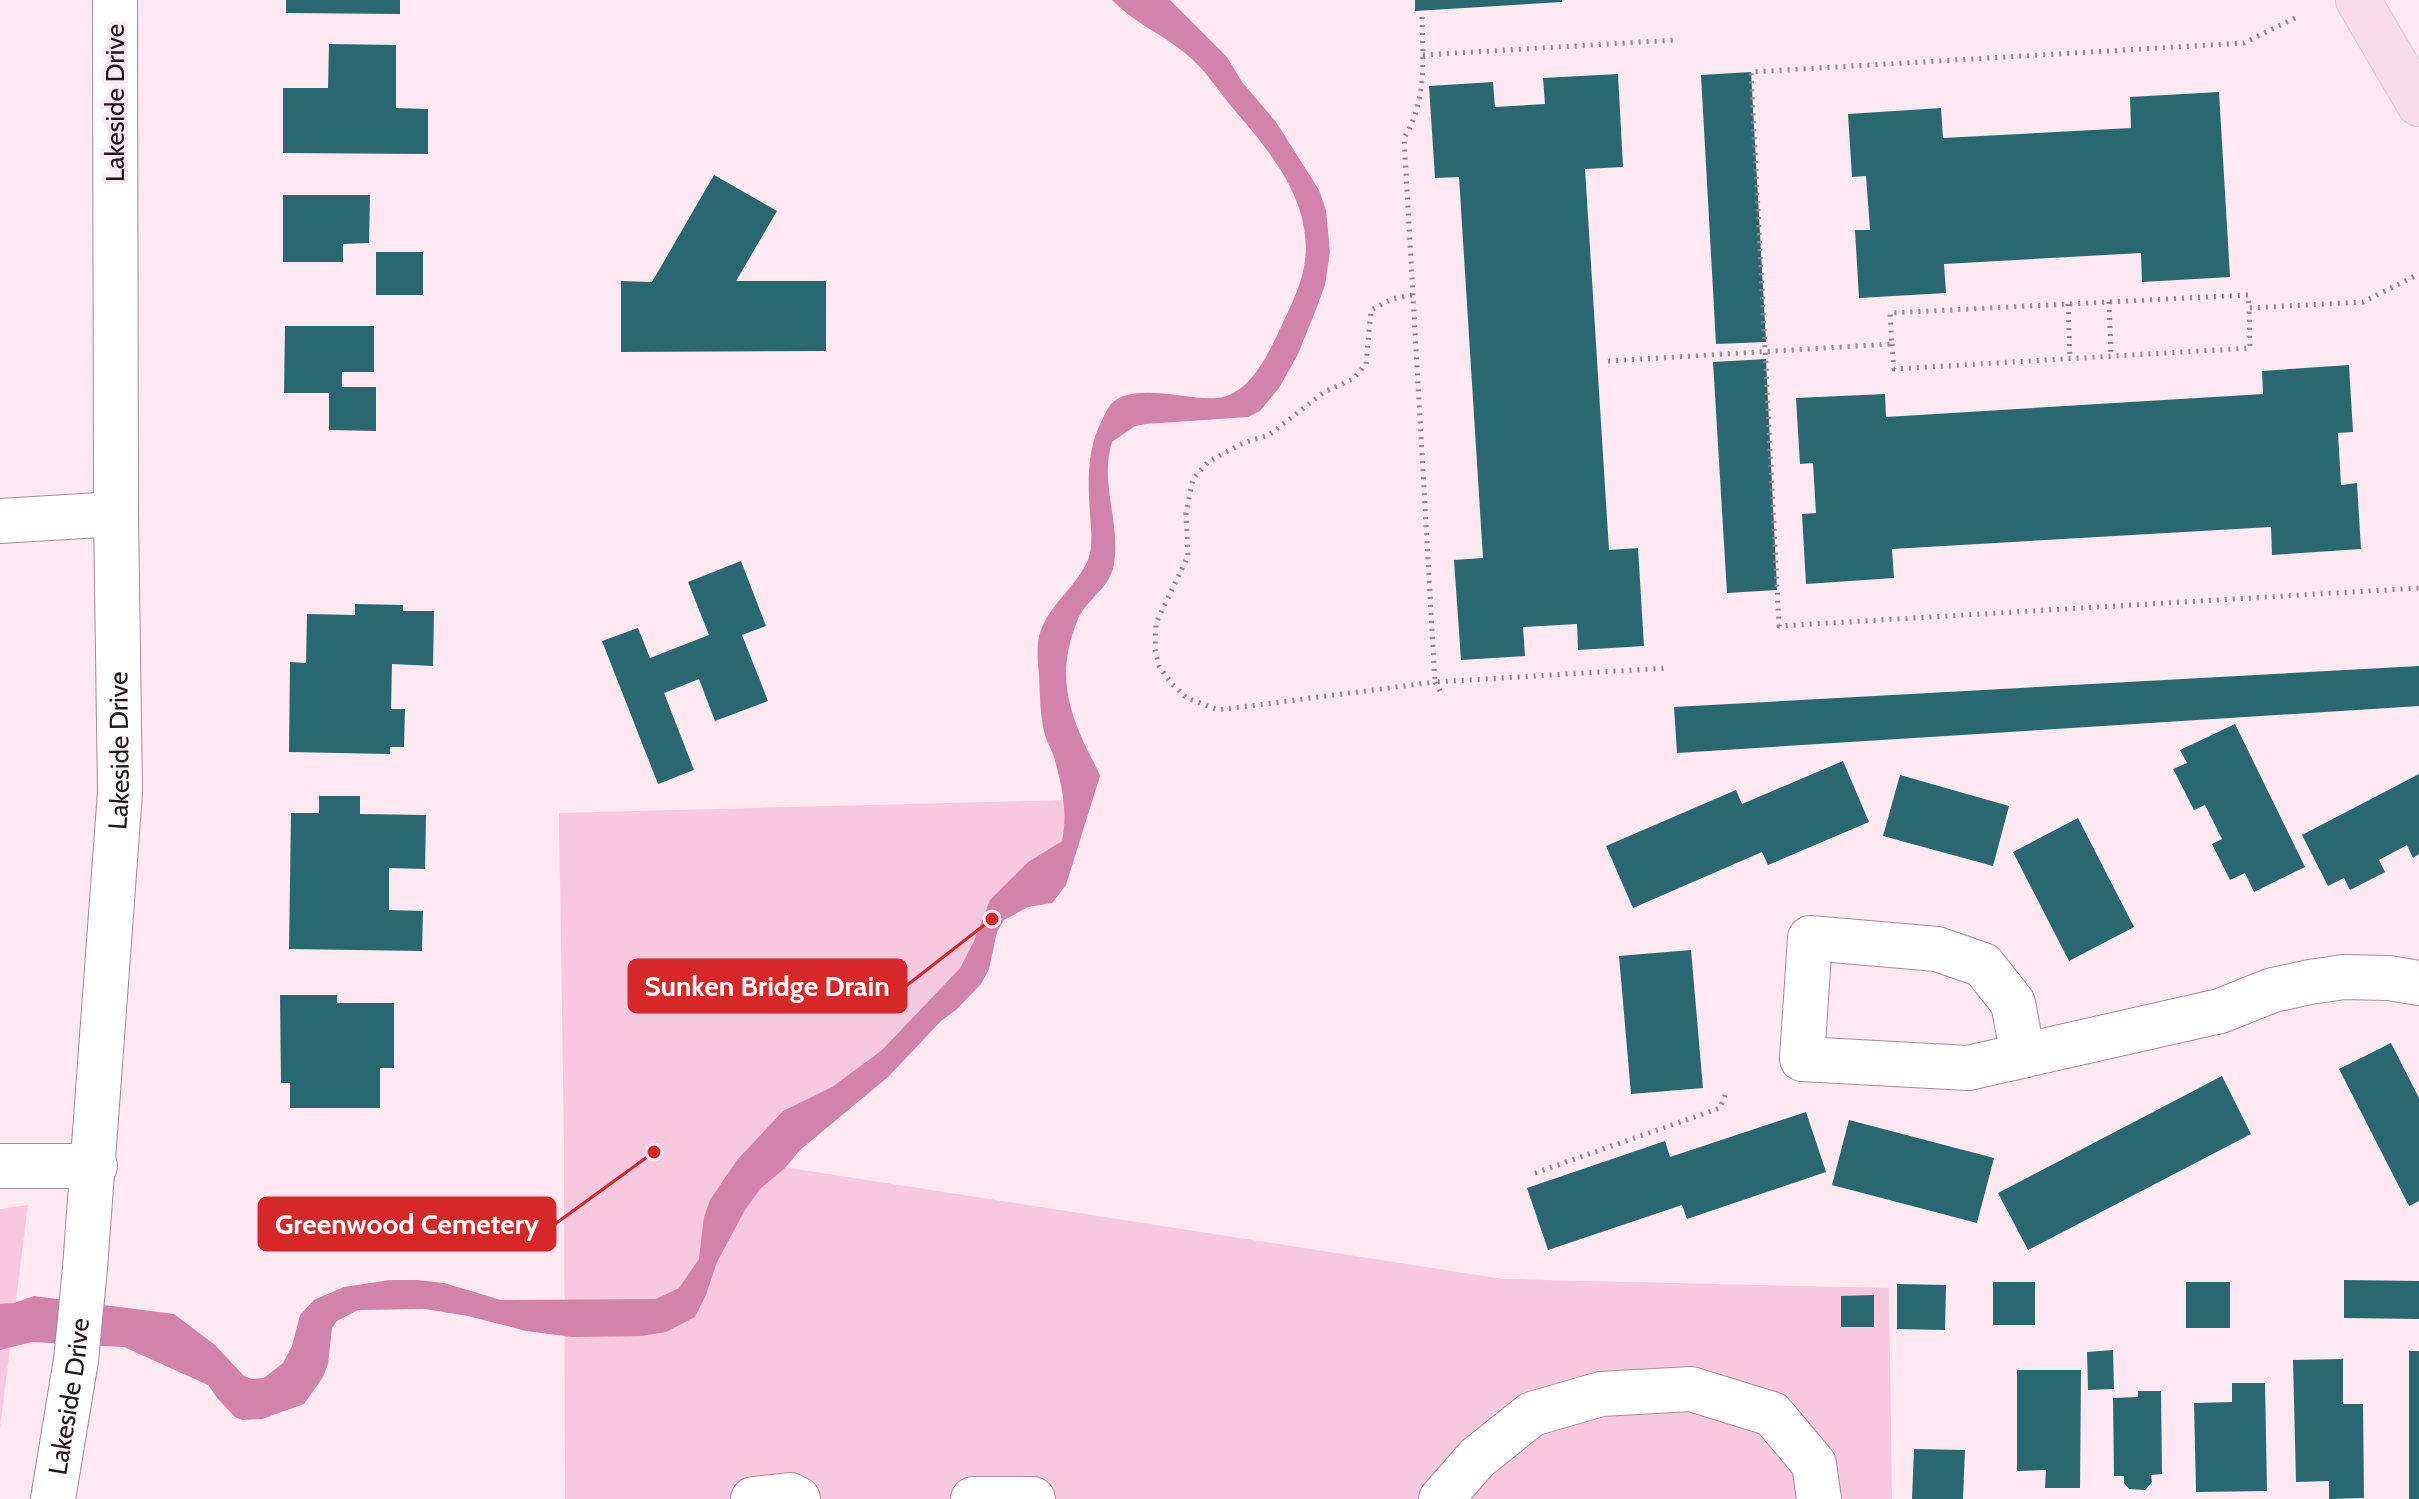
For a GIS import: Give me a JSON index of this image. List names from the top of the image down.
{
  "streets": {
    "street": ["Lakeside Drive"]
  },
  "places": ["Sunken Bridge Drain", "Greenwood Cemetery"]
}
